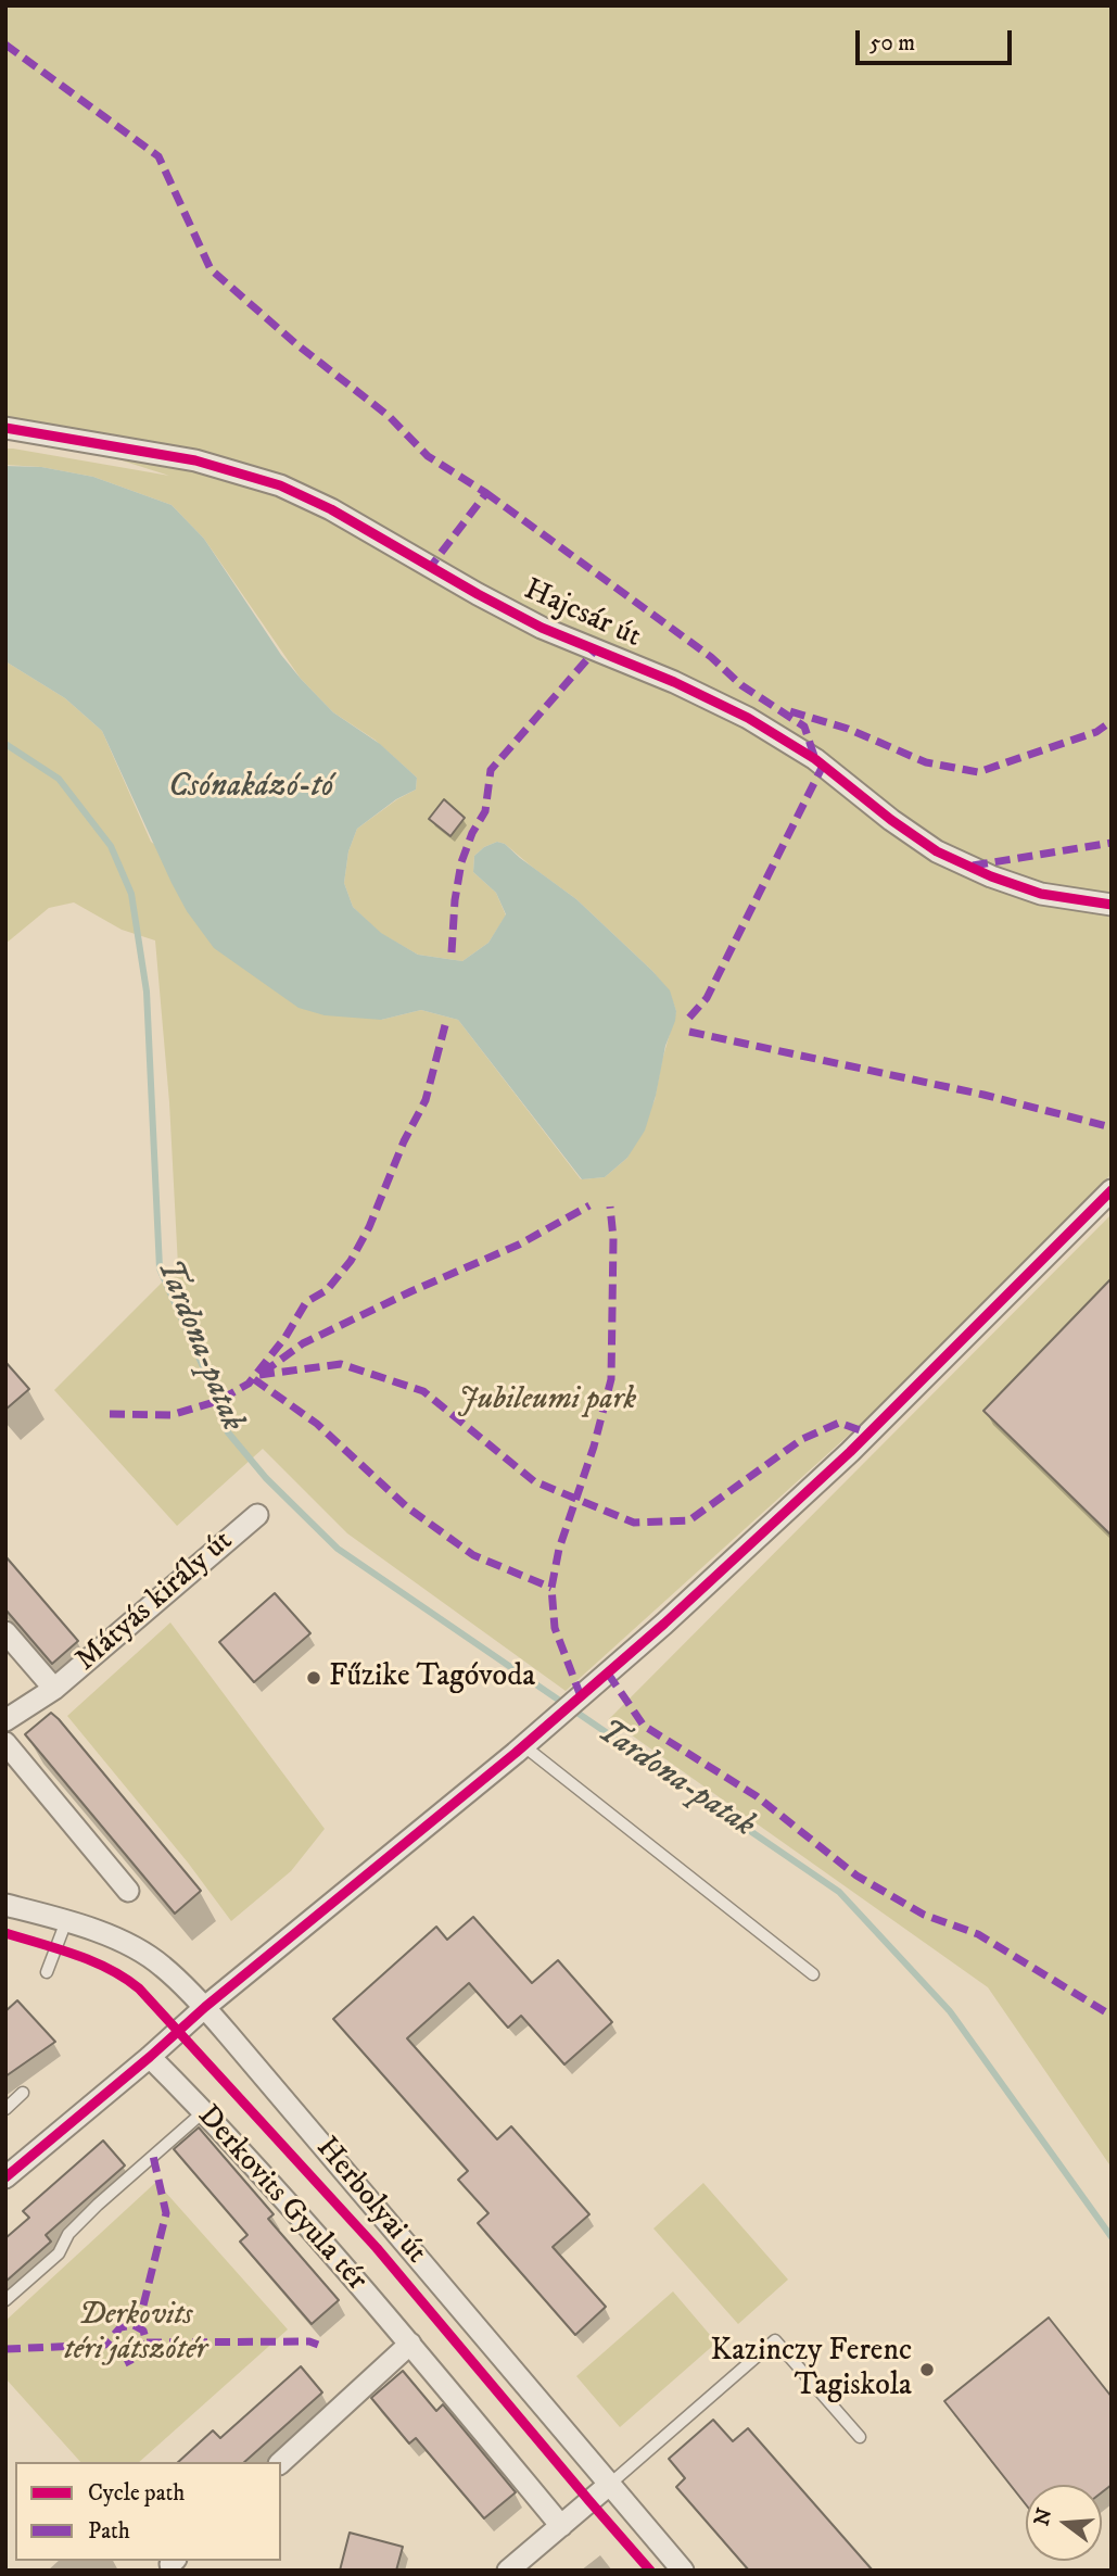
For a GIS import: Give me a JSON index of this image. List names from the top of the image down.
{
  "streets": {
    "street": [
      "Hajcsár út",
      "Mátyás király út",
      "Derkovits Gyula tér",
      "Herbolyai út"
    ]
  },
  "water": ["Csónakázó-tó", "Tardona-patak"],
  "parks": ["Jubileumi park", "Derkovits téri játszótér"],
  "places": ["Fűzike Tagóvoda", "Kazinczy Ferenc Tagiskola"],
  "legend": ["Cycle path", "Path"],
  "scale_bar": "50 m",
  "north": "left"
}
